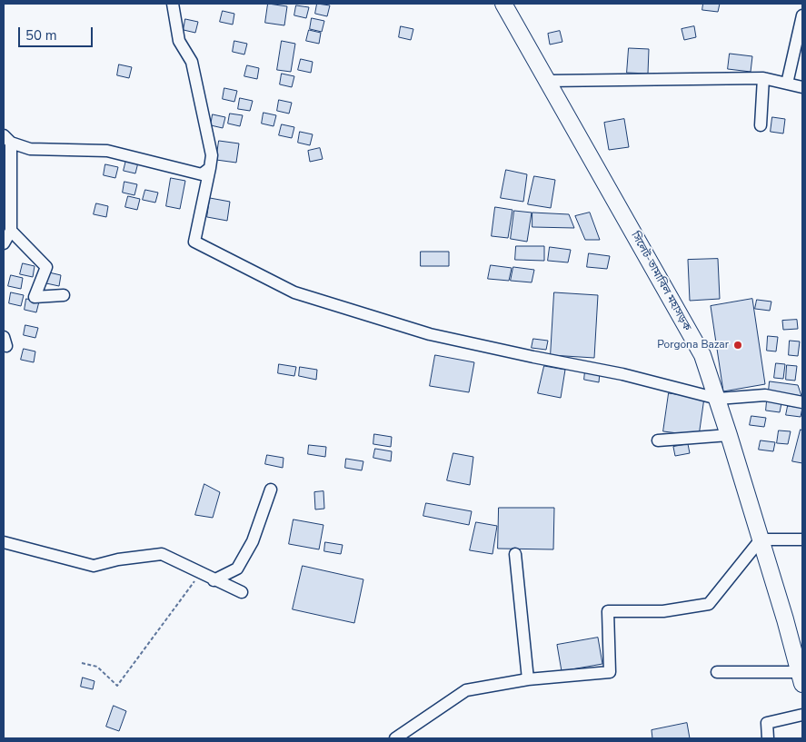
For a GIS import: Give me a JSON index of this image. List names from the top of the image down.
{
  "streets": {
    "highway": ["সিলেট-তামাবিল মহাসড়ক"]
  },
  "places": ["Porgona Bazar"],
  "scale_bar": "50 m"
}
